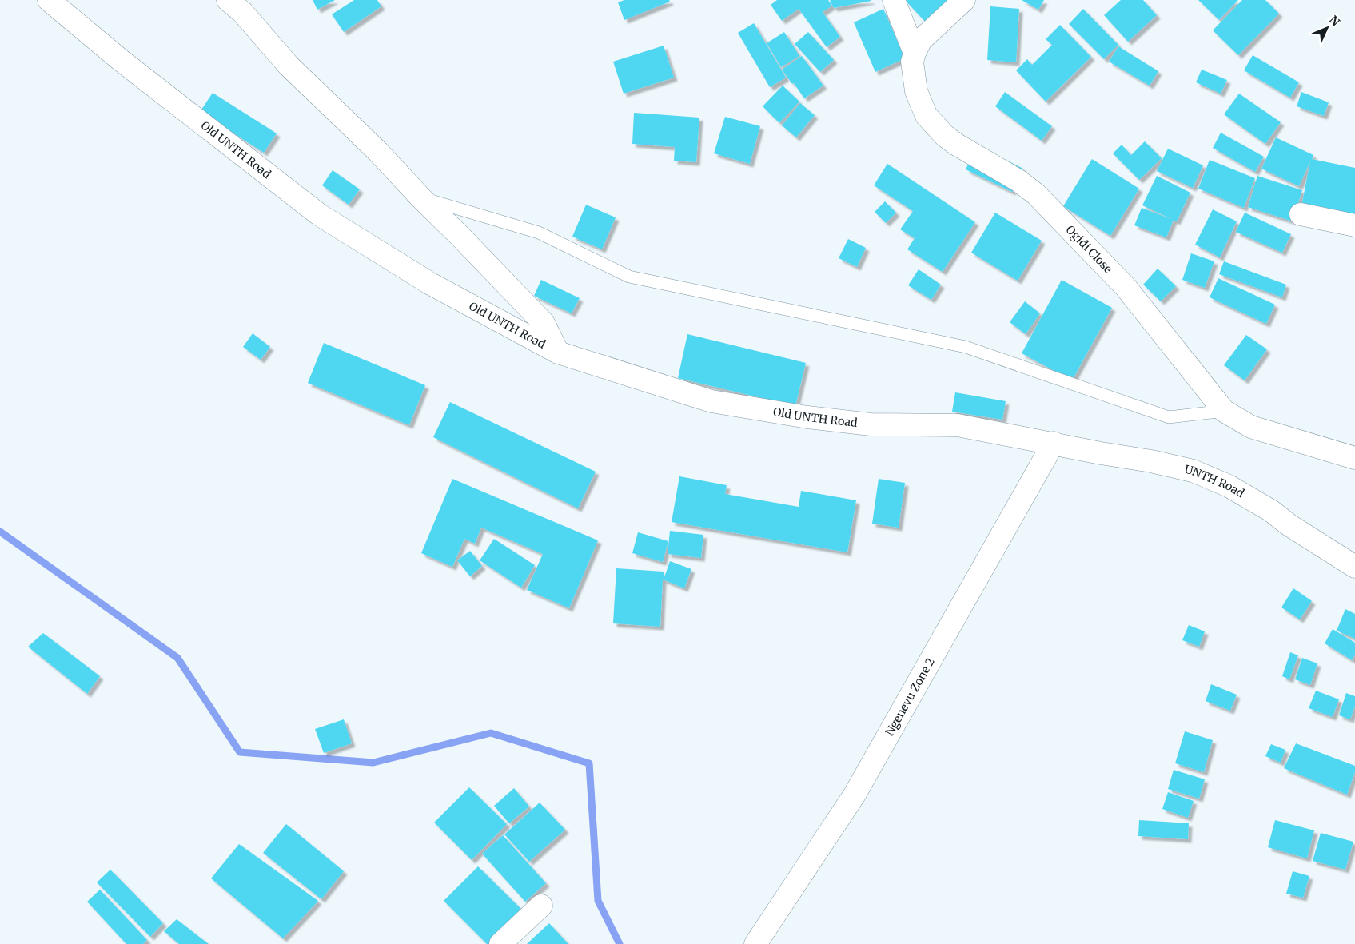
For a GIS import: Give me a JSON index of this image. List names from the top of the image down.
{
  "streets": {
    "street": [
      "Old UNTH Road",
      "Ogidi Close",
      "UNTH Road",
      "Ngenevu Zone 2"
    ]
  },
  "crossings": [
    ["Old UNTH Road", "UNTH Road"],
    ["Old UNTH Road", "Ngenevu Zone 2"],
    ["UNTH Road", "Ngenevu Zone 2"]
  ],
  "north": "top right"
}
